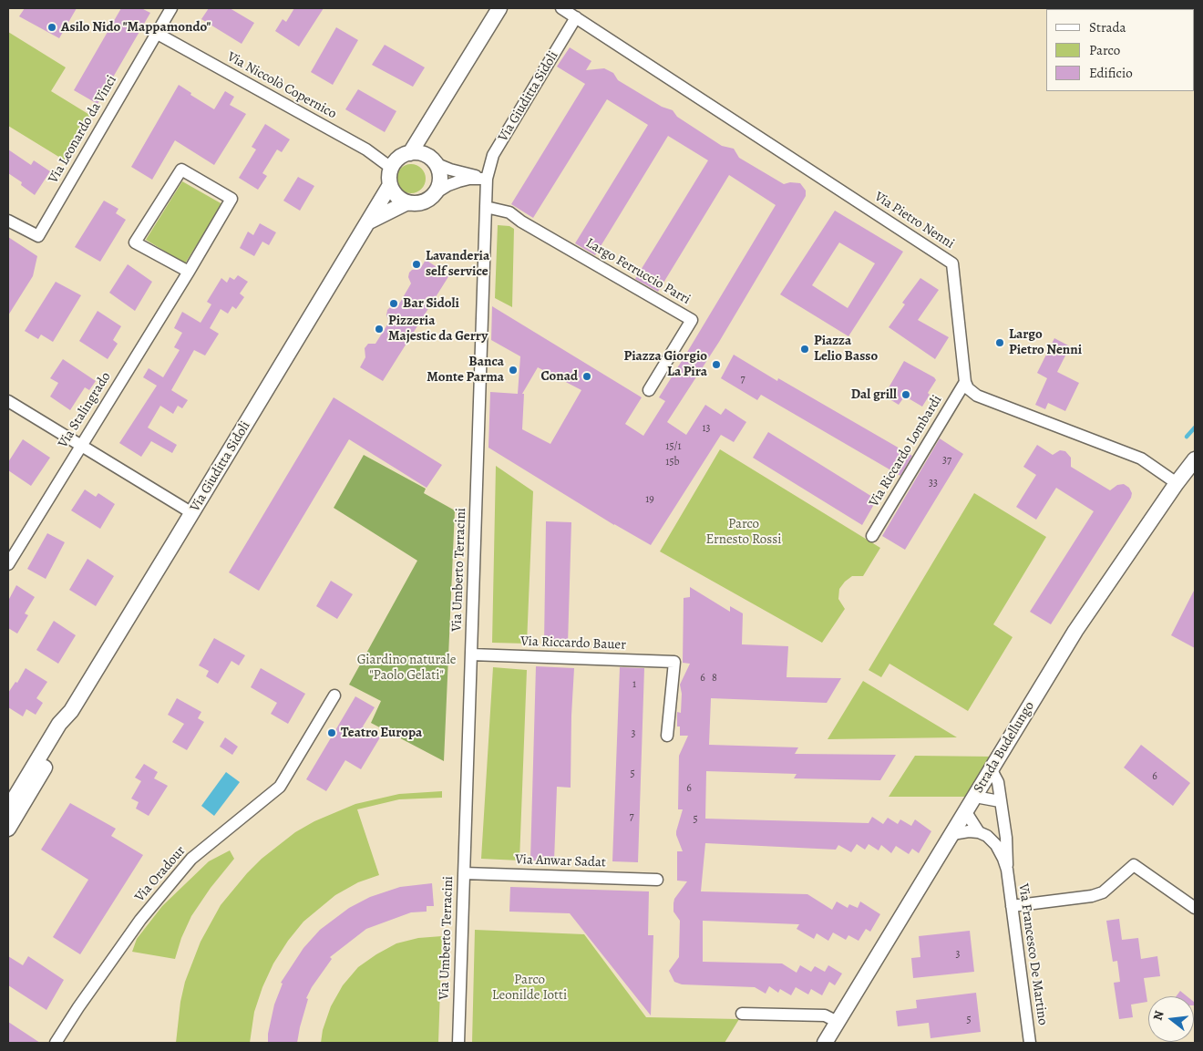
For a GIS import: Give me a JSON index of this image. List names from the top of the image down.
{
  "streets": {
    "street": [
      "Via Niccolò Copernico",
      "Via Giuditta Sidoli",
      "Via Leonardo da Vinci",
      "Via Pietro Nenni",
      "Largo Ferruccio Parri",
      "Via Stalingrado",
      "Via Riccardo Lombardi",
      "Via Umberto Terracini",
      "Via Riccardo Bauer",
      "Strada Budellungo",
      "Via Anwar Sadat",
      "Via Oradour",
      "Via Francesco De Martino"
    ]
  },
  "crossings": [
    ["Via Niccolò Copernico", "Via Giuditta Sidoli"],
    ["Via Niccolò Copernico", "Via Leonardo da Vinci"],
    ["Via Giuditta Sidoli", "Via Pietro Nenni"],
    ["Via Giuditta Sidoli", "Via Umberto Terracini"],
    ["Via Pietro Nenni", "Via Riccardo Lombardi"],
    ["Largo Ferruccio Parri", "Via Umberto Terracini"],
    ["Via Umberto Terracini", "Via Riccardo Bauer"],
    ["Via Umberto Terracini", "Via Anwar Sadat"],
    ["Strada Budellungo", "Via Francesco De Martino"]
  ],
  "parks": ["Parco Ernesto Rossi", "Giardino naturale \"Paolo Gelati\"", "Parco Leonilde Iotti"],
  "places": [
    "Asilo Nido \"Mappamondo\"",
    "Lavanderia self service",
    "Bar Sidoli",
    "Pizzeria Majestic da Gerry",
    "Largo Pietro Nenni",
    "Piazza Lelio Basso",
    "Piazza Giorgio La Pira",
    "Banca Monte Parma",
    "Conad",
    "Dal grill",
    "Teatro Europa"
  ],
  "house_numbers": [
    "7",
    "13",
    "15/1",
    "37",
    "15b",
    "33",
    "19",
    "6",
    "8",
    "1",
    "3",
    "5",
    "6",
    "6",
    "7",
    "5",
    "3",
    "5"
  ],
  "legend": ["Strada", "Parco", "Edificio"],
  "north": "left"
}
